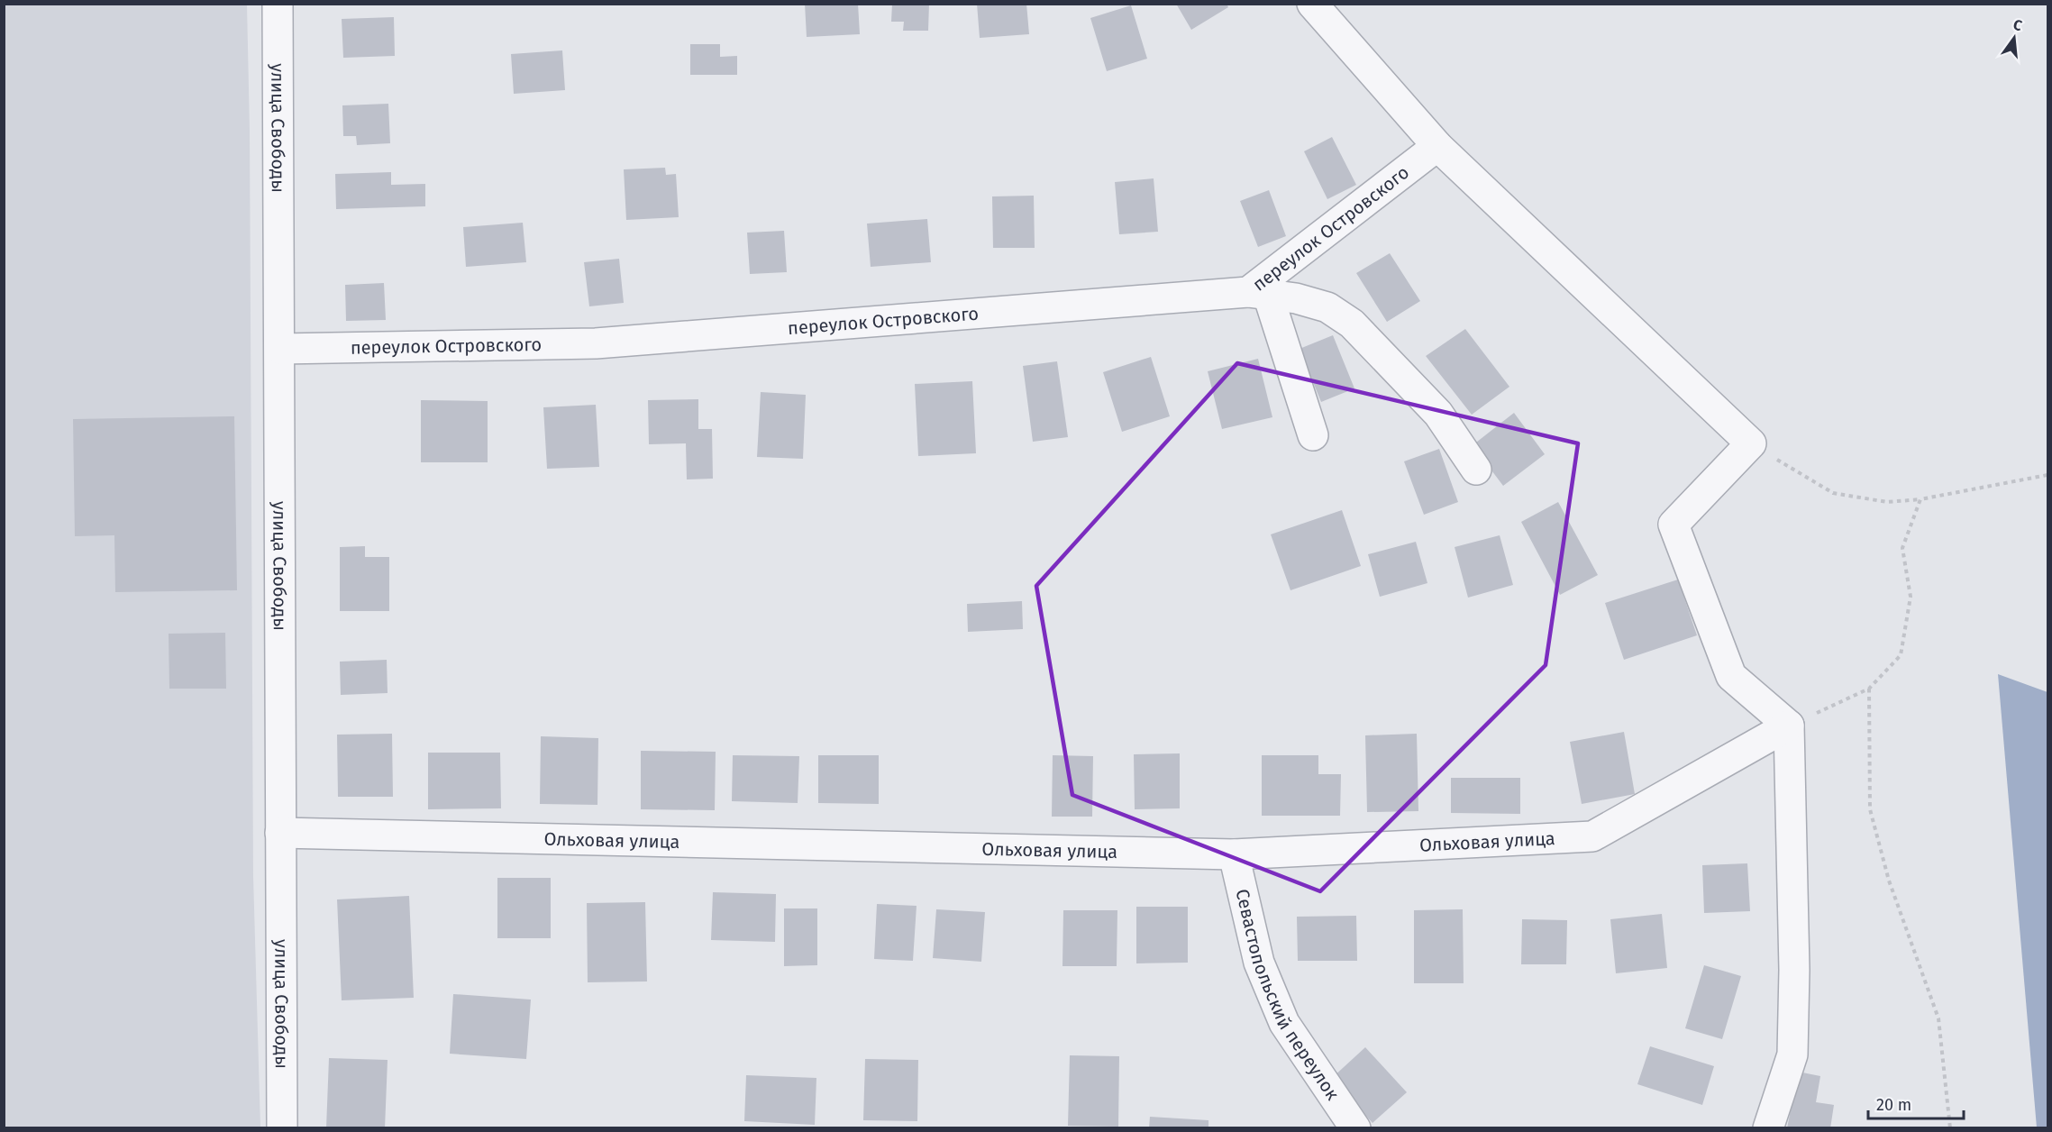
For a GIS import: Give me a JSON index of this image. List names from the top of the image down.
{
  "streets": {
    "street": [
      "улица Свободы",
      "переулок Островского",
      "Ольховая улица",
      "Севастопольский переулок"
    ]
  },
  "crossings": [
    ["улица Свободы", "переулок Островского"],
    ["улица Свободы", "Ольховая улица"],
    ["Ольховая улица", "Севастопольский переулок"]
  ],
  "scale_bar": "20 m",
  "north": "top"
}
